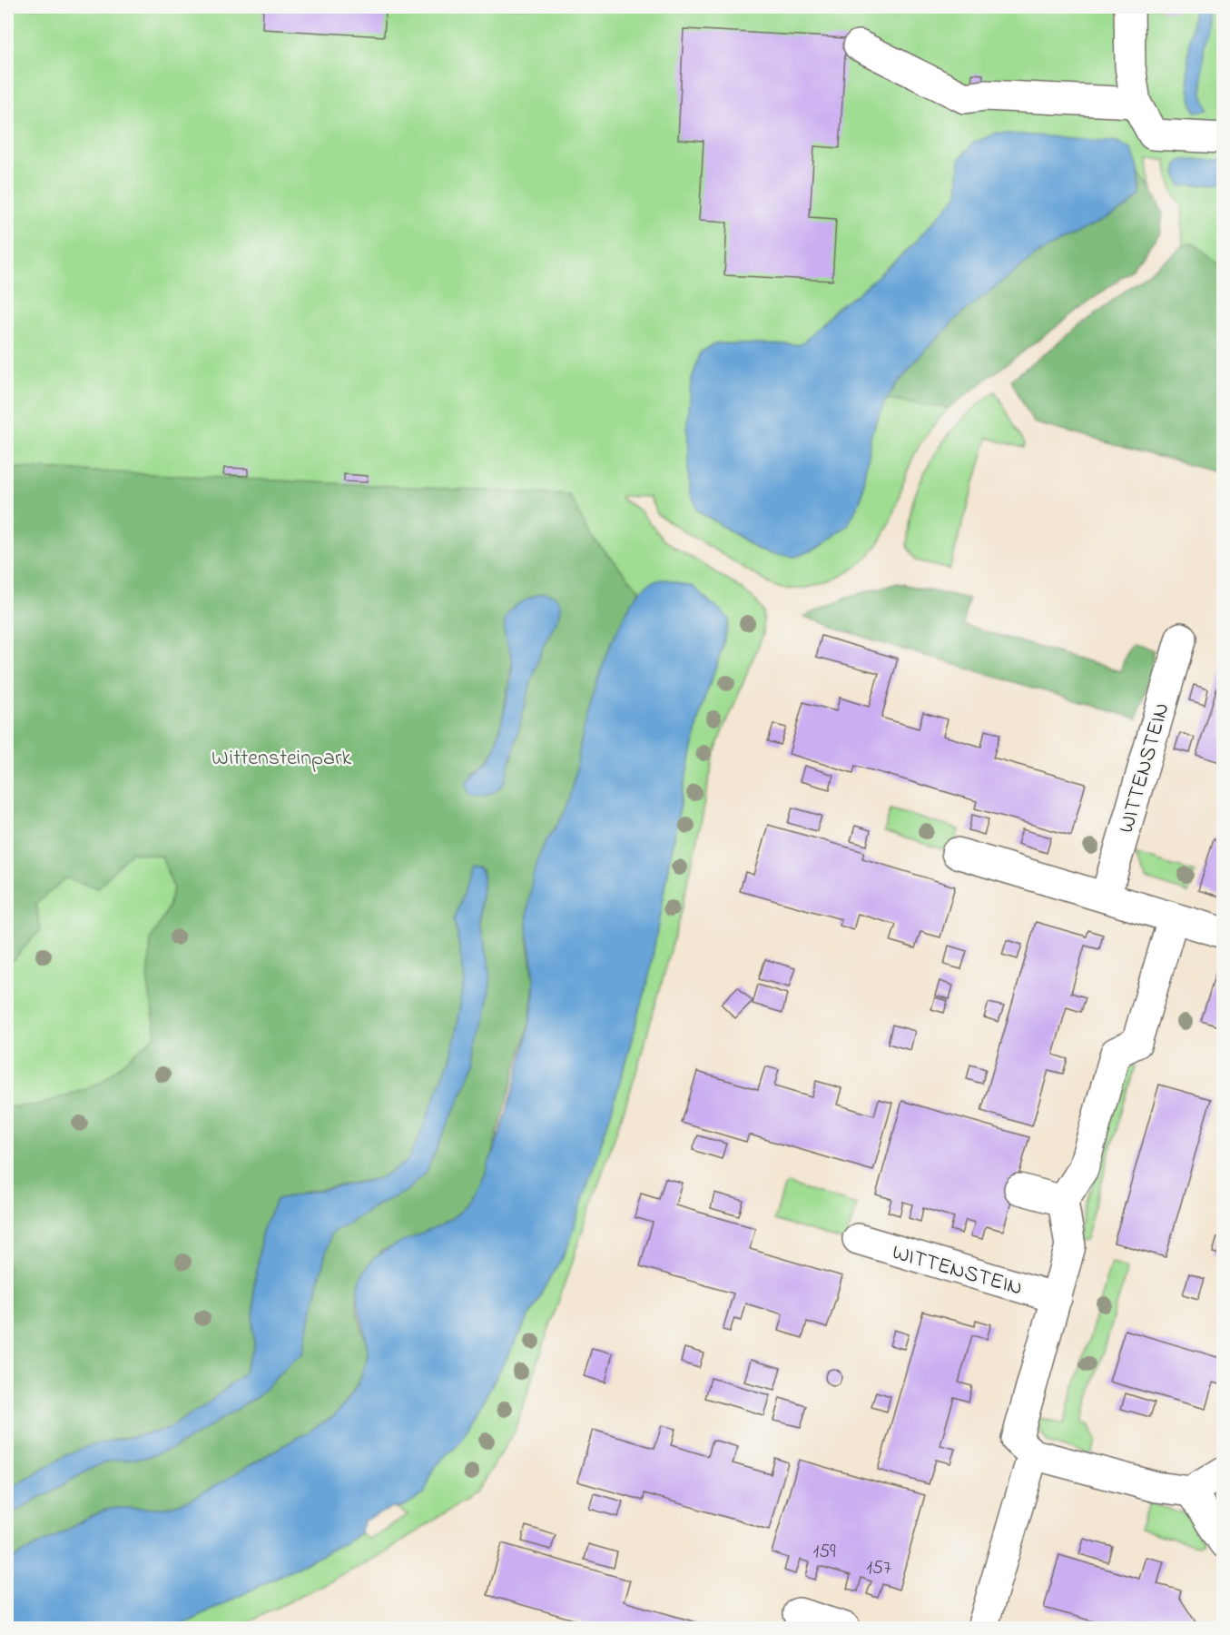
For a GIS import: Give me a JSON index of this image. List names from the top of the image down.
{
  "streets": {
    "street": ["WITTENSTEIN"]
  },
  "parks": ["Wittensteinpark"],
  "house_numbers": ["159", "157"]
}
